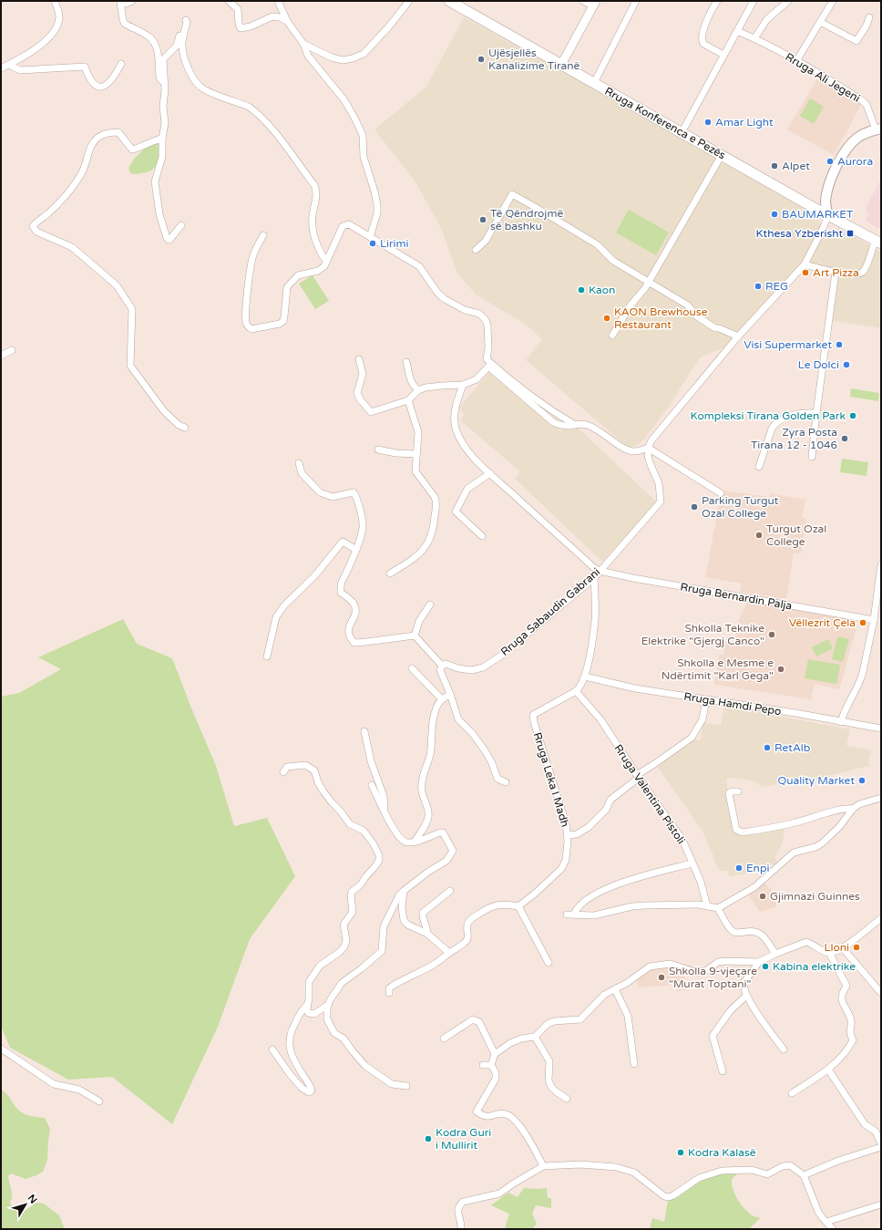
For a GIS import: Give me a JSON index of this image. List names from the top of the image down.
{
  "streets": {
    "main road": ["Rruga Konferenca e Pezës"],
    "street": [
      "Rruga Ali Jegeni",
      "Rruga Bernardin Palja",
      "Rruga Sabaudin Gabrani",
      "Rruga Hamdi Pepo",
      "Rruga Leka I Madh",
      "Rruga Valentina Pistoli"
    ]
  },
  "crossings": [
    ["Rruga Bernardin Palja", "Rruga Sabaudin Gabrani"],
    ["Rruga Sabaudin Gabrani", "Rruga Leka I Madh"],
    ["Rruga Hamdi Pepo", "Rruga Leka I Madh"],
    ["Rruga Leka I Madh", "Rruga Valentina Pistoli"]
  ],
  "places": {
    "other": [
      "Ujësjellës Kanalizime Tiranë",
      "Amar Light",
      "Aurora",
      "Alpet",
      "BAUMARKET",
      "Të Qëndrojmë së bashku",
      "Lirimi",
      "Art Pizza",
      "REG",
      "Kaon",
      "KAON Brewhouse Restaurant",
      "Visi Supermarket",
      "Le Dolci",
      "Kompleksi Tirana Golden Park",
      "Zyra Posta Tirana 12 - 1046",
      "Parking Turgut Ozal College",
      "Turgut Ozal College",
      "Vëllezrit Çela",
      "Shkolla Teknike Elektrike \"Gjergj Canco\"",
      "Shkolla e Mesme e Ndërtimit \"Karl Gega\"",
      "RetAlb",
      "Quality Market",
      "Enpi",
      "Gjimnazi Guinnes",
      "Lloni",
      "Kabina elektrike",
      "Shkolla 9-vjeçare \"Murat Toptani\"",
      "Kodra Guri i Mullirit",
      "Kodra Kalasë"
    ],
    "transit": ["Kthesa Yzberisht"]
  },
  "north": "top right"
}
